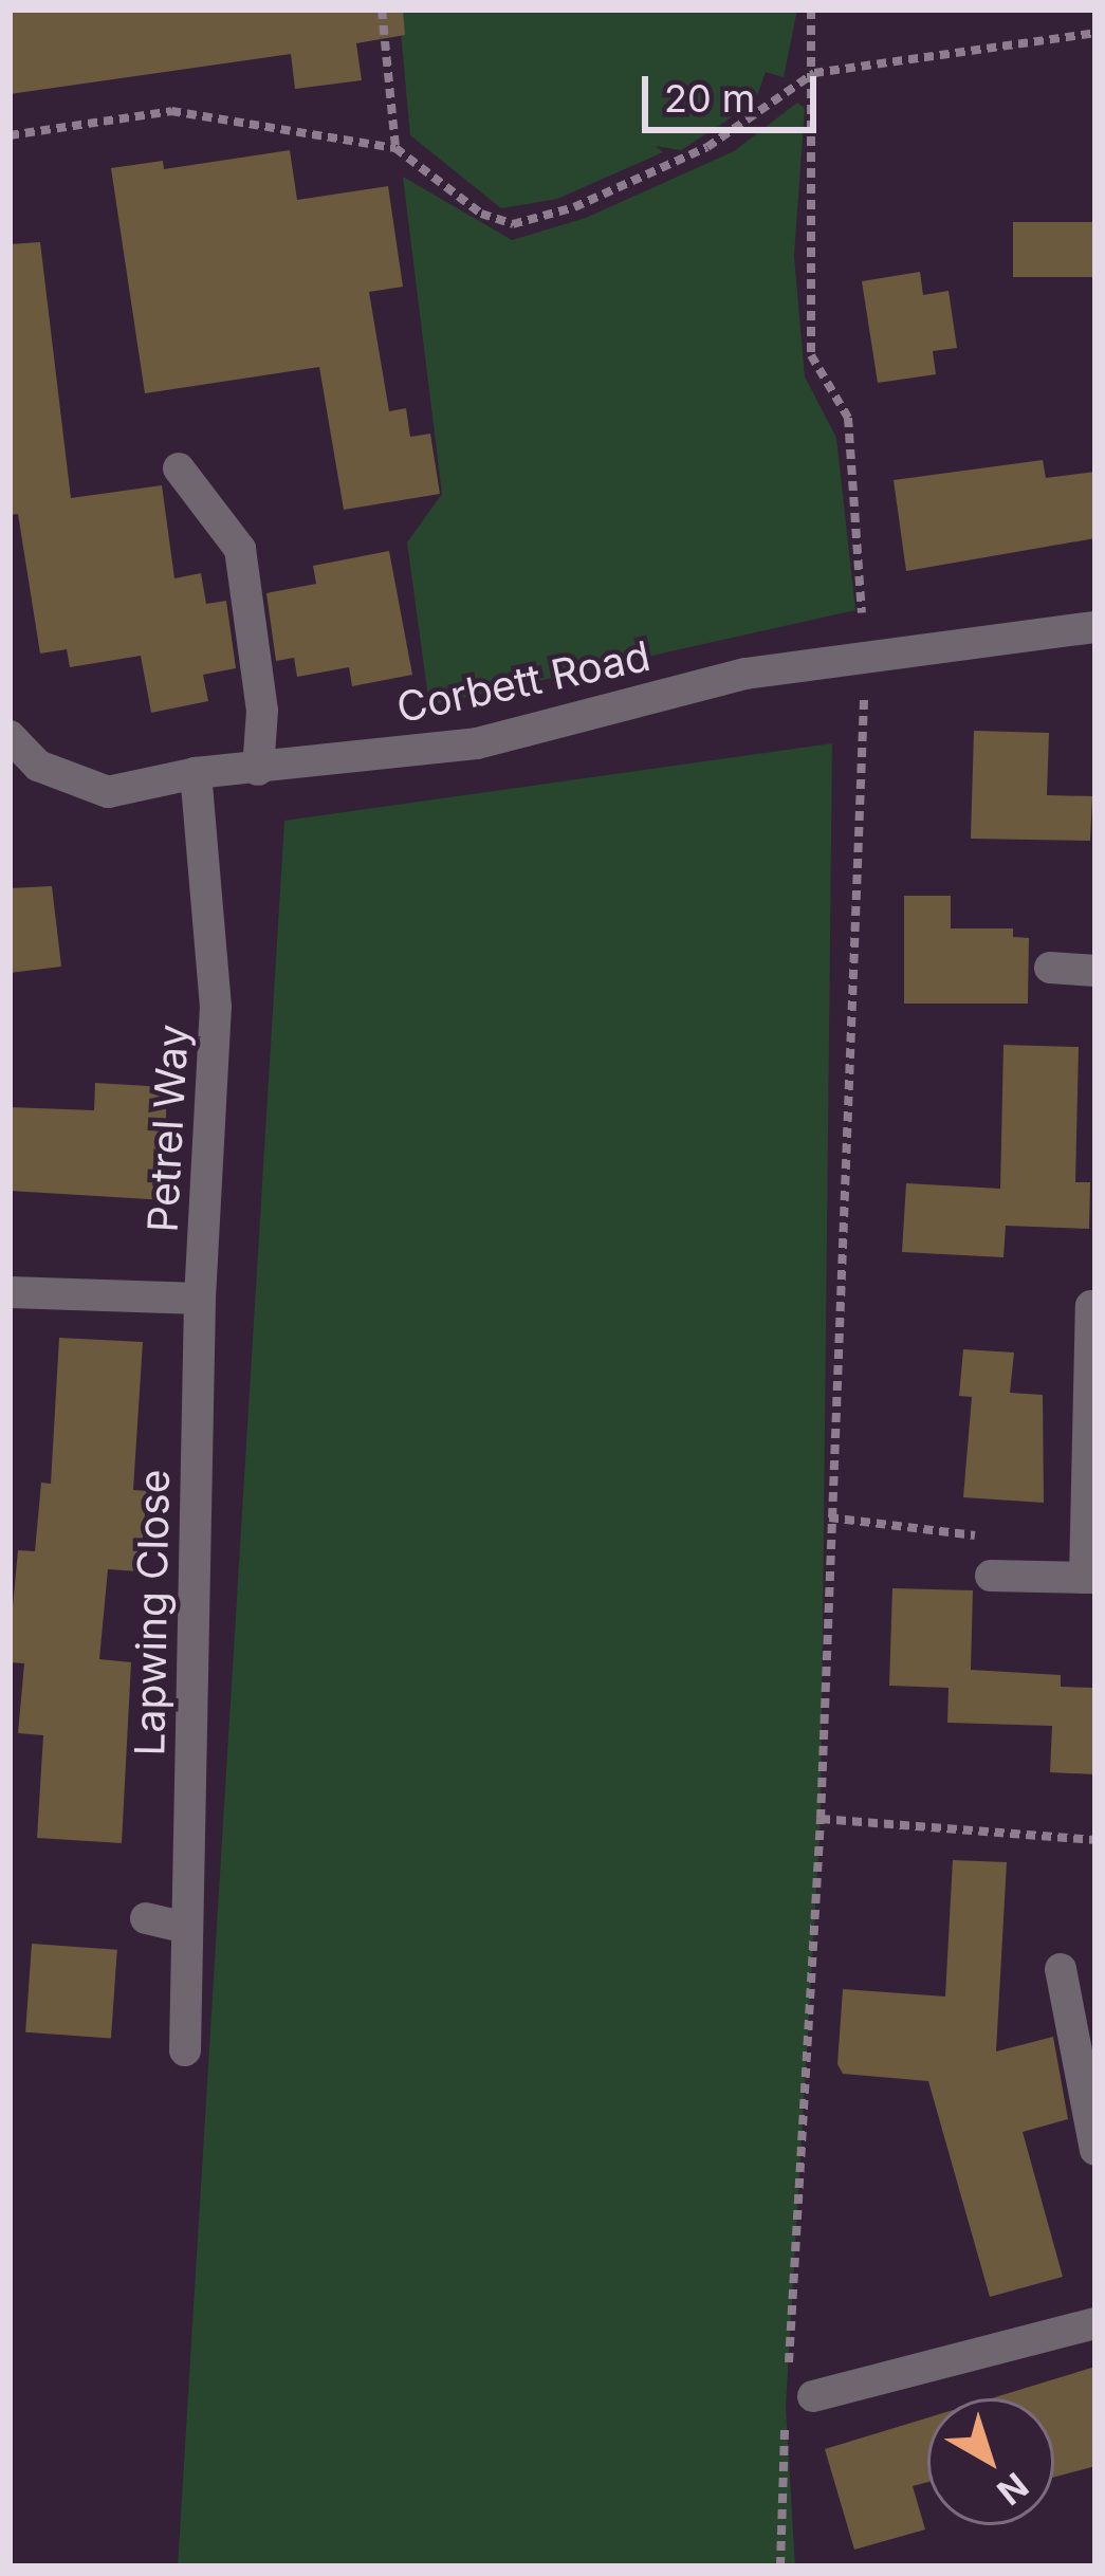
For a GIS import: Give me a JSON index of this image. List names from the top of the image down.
{
  "streets": {
    "street": ["Corbett Road", "Petrel Way", "Lapwing Close"]
  },
  "crossings": [
    ["Corbett Road", "Petrel Way"],
    ["Petrel Way", "Lapwing Close"]
  ],
  "scale_bar": "20 m",
  "north": "bottom right"
}
